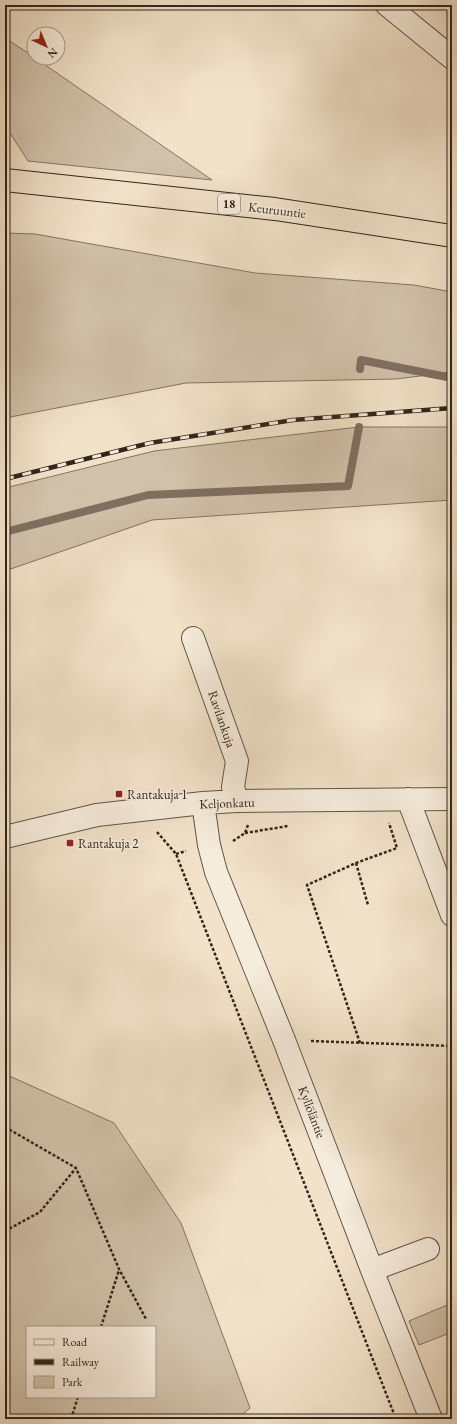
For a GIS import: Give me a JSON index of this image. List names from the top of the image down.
{
  "streets": {
    "highway": ["18", "Keuruuntie"],
    "street": ["Ravilankuja", "Keljonkatu", "Kyllöläntie"]
  },
  "crossings": [
    ["Ravilankuja", "Keljonkatu"],
    ["Keljonkatu", "Kyllöläntie"]
  ],
  "places": {
    "transit": ["Rantakuja 1", "Rantakuja 2"]
  },
  "legend": ["Road", "Railway", "Park"],
  "north": "bottom right"
}
